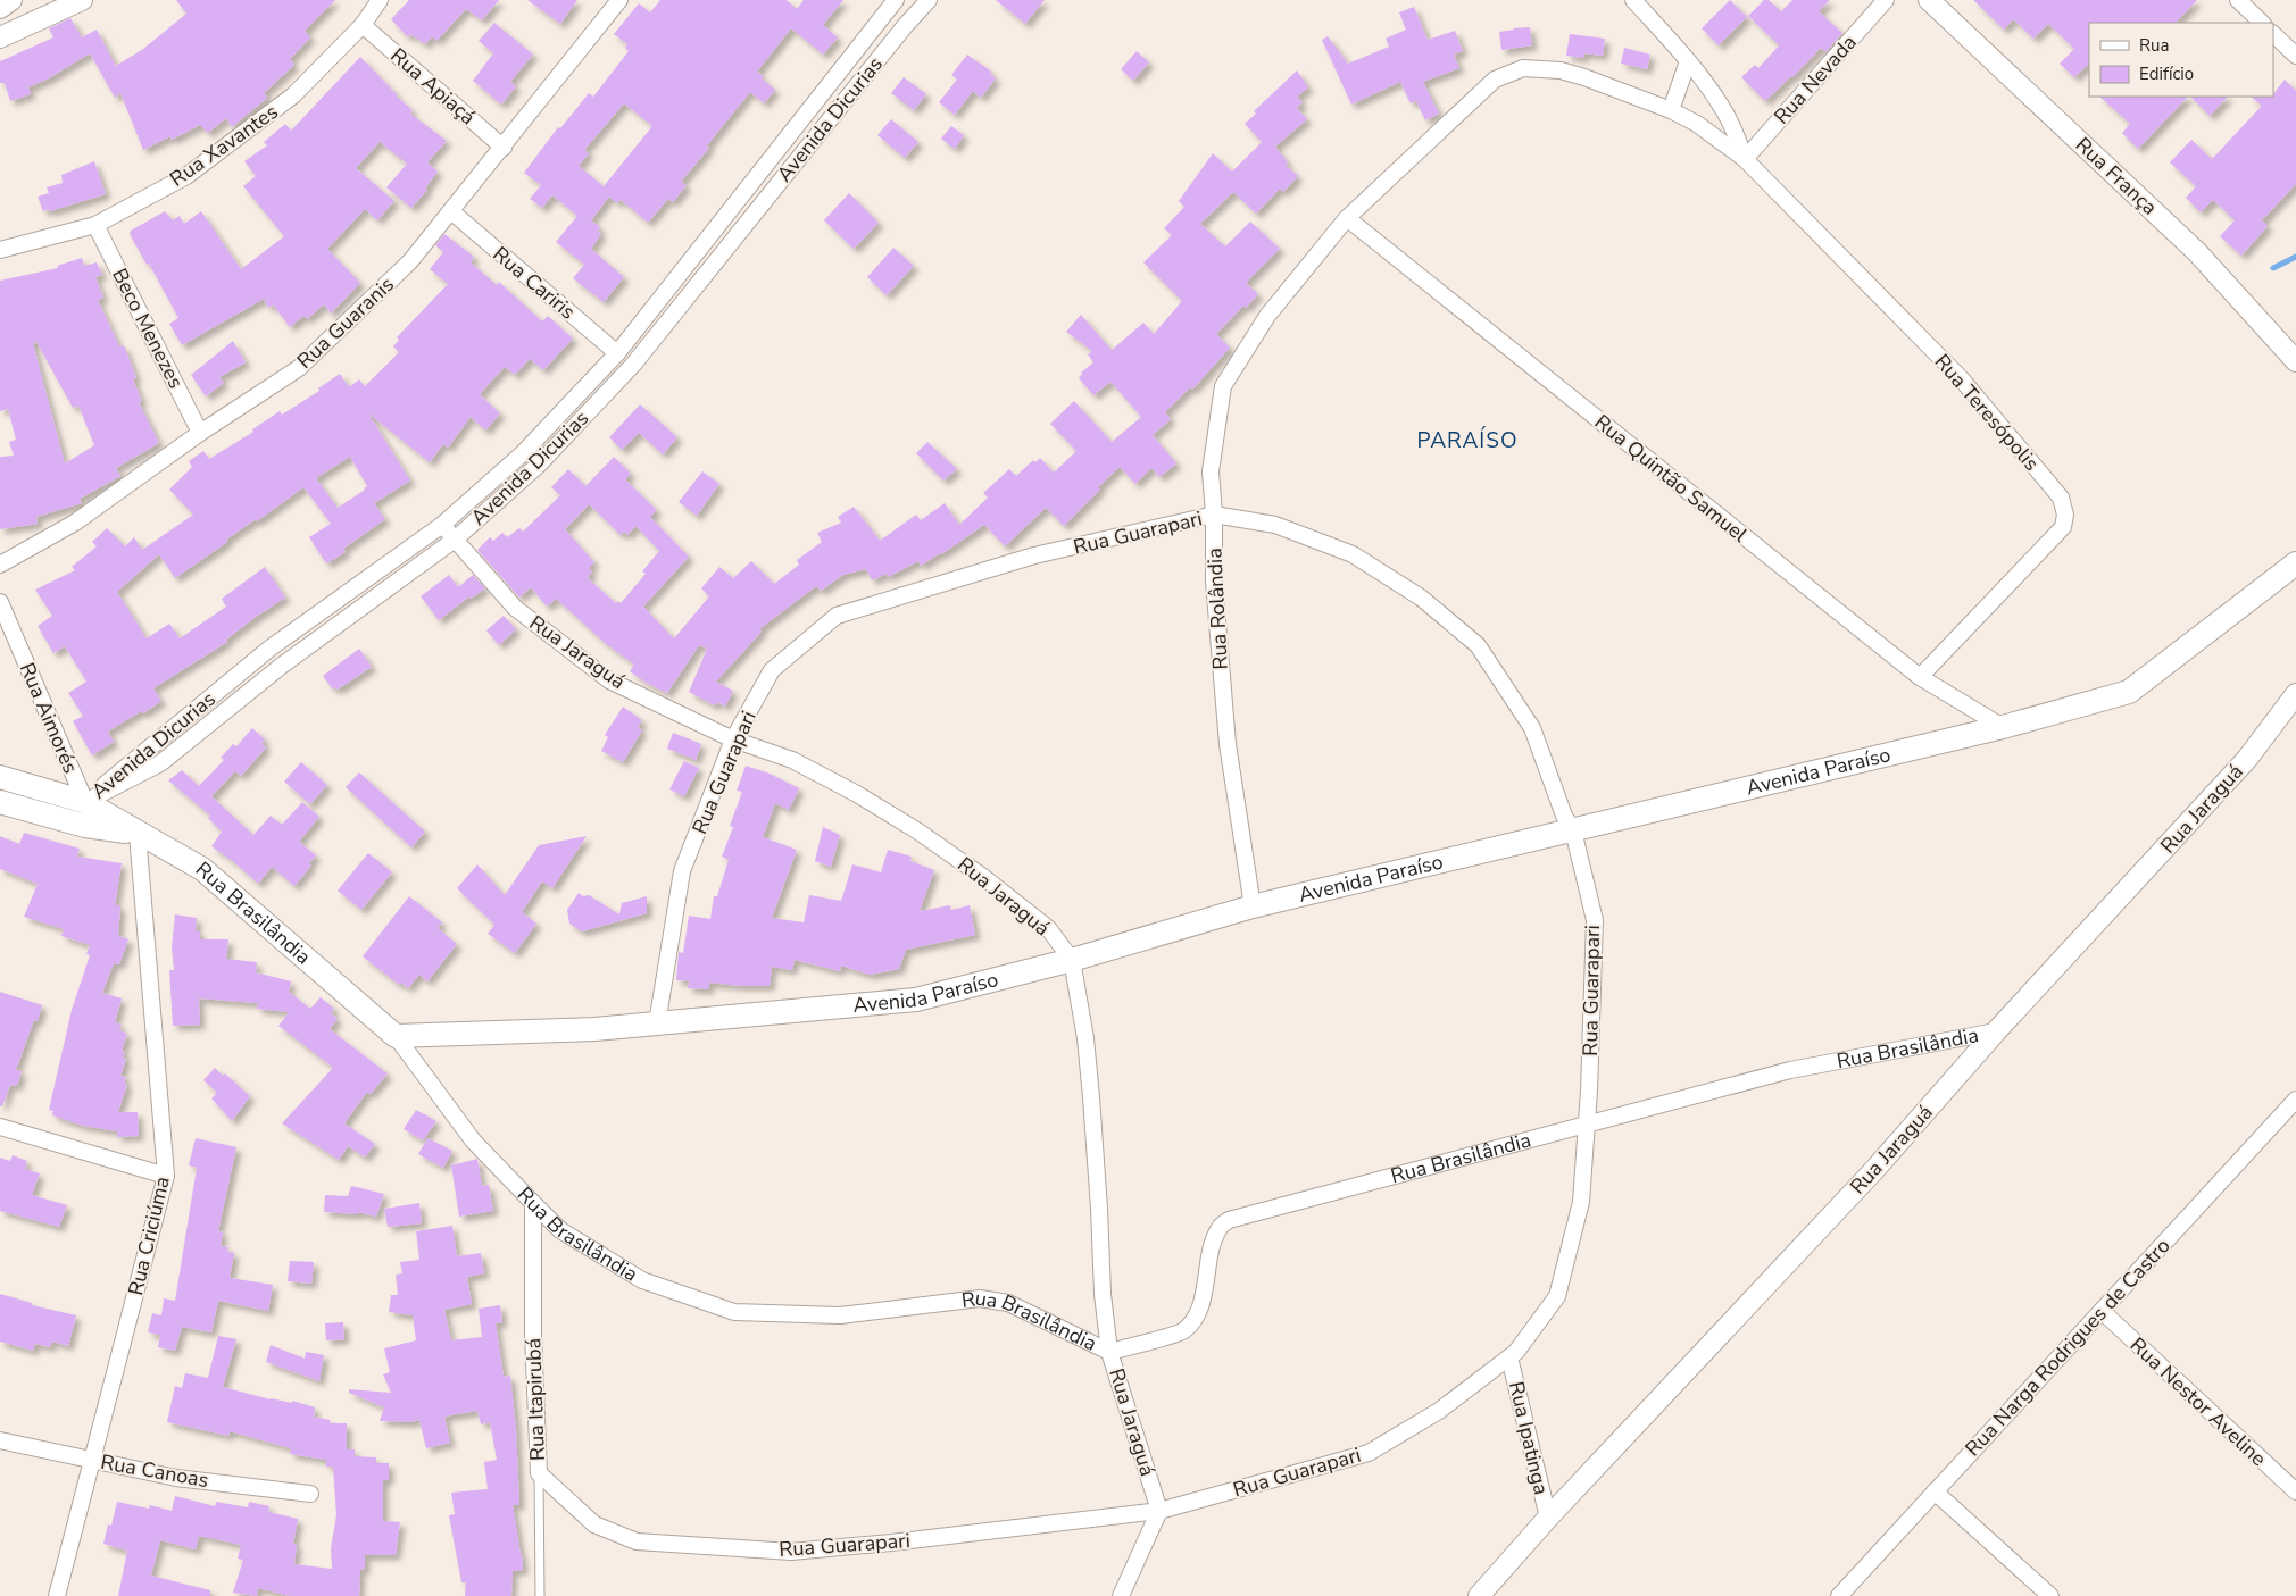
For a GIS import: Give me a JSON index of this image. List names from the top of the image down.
{
  "streets": {
    "main road": ["Avenida Paraíso", "Rua Brasilândia"],
    "street": [
      "Rua Nevada",
      "Rua Apiaçá",
      "Avenida Dicurias",
      "Rua Xavantes",
      "Rua França",
      "Rua Cariris",
      "Rua Guaranis",
      "Beco Menezes",
      "Rua Teresópolis",
      "Rua Quintão Samuel",
      "Rua Guarapari",
      "Rua Rolândia",
      "Rua Jaraguá",
      "Rua Aimorés",
      "Rua Criciúma",
      "Rua Narga Rodrigues de Castro",
      "Rua Itapirubá",
      "Rua Nestor Aveline",
      "Rua Ipatinga",
      "Rua Canoas"
    ]
  },
  "crossings": [
    ["Rua Nevada", "Rua Teresópolis"],
    ["Rua Apiaçá", "Rua Xavantes"],
    ["Rua Apiaçá", "Rua Guaranis"],
    ["Avenida Dicurias", "Rua Cariris"],
    ["Avenida Dicurias", "Rua Jaraguá"],
    ["Avenida Dicurias", "Rua Aimorés"],
    ["Avenida Dicurias", "Rua Brasilândia"],
    ["Rua Xavantes", "Beco Menezes"],
    ["Rua Cariris", "Rua Guaranis"],
    ["Rua Guaranis", "Beco Menezes"],
    ["Rua Teresópolis", "Rua Quintão Samuel"],
    ["Rua Teresópolis", "Rua Rolândia"],
    ["Rua Quintão Samuel", "Rua Rolândia"],
    ["Rua Quintão Samuel", "Avenida Paraíso"],
    ["Rua Guarapari", "Rua Rolândia"],
    ["Rua Guarapari", "Rua Jaraguá"],
    ["Rua Guarapari", "Avenida Paraíso"],
    ["Rua Guarapari", "Rua Brasilândia"],
    ["Rua Guarapari", "Rua Itapirubá"],
    ["Rua Guarapari", "Rua Ipatinga"],
    ["Rua Rolândia", "Avenida Paraíso"],
    ["Rua Jaraguá", "Avenida Paraíso"],
    ["Rua Jaraguá", "Rua Brasilândia"],
    ["Rua Jaraguá", "Rua Ipatinga"],
    ["Rua Aimorés", "Rua Brasilândia"],
    ["Avenida Paraíso", "Rua Brasilândia"],
    ["Rua Brasilândia", "Rua Criciúma"],
    ["Rua Brasilândia", "Rua Itapirubá"],
    ["Rua Criciúma", "Rua Canoas"],
    ["Rua Narga Rodrigues de Castro", "Rua Nestor Aveline"]
  ],
  "districts": ["PARAÍSO"],
  "legend": ["Rua", "Edifício"]
}
